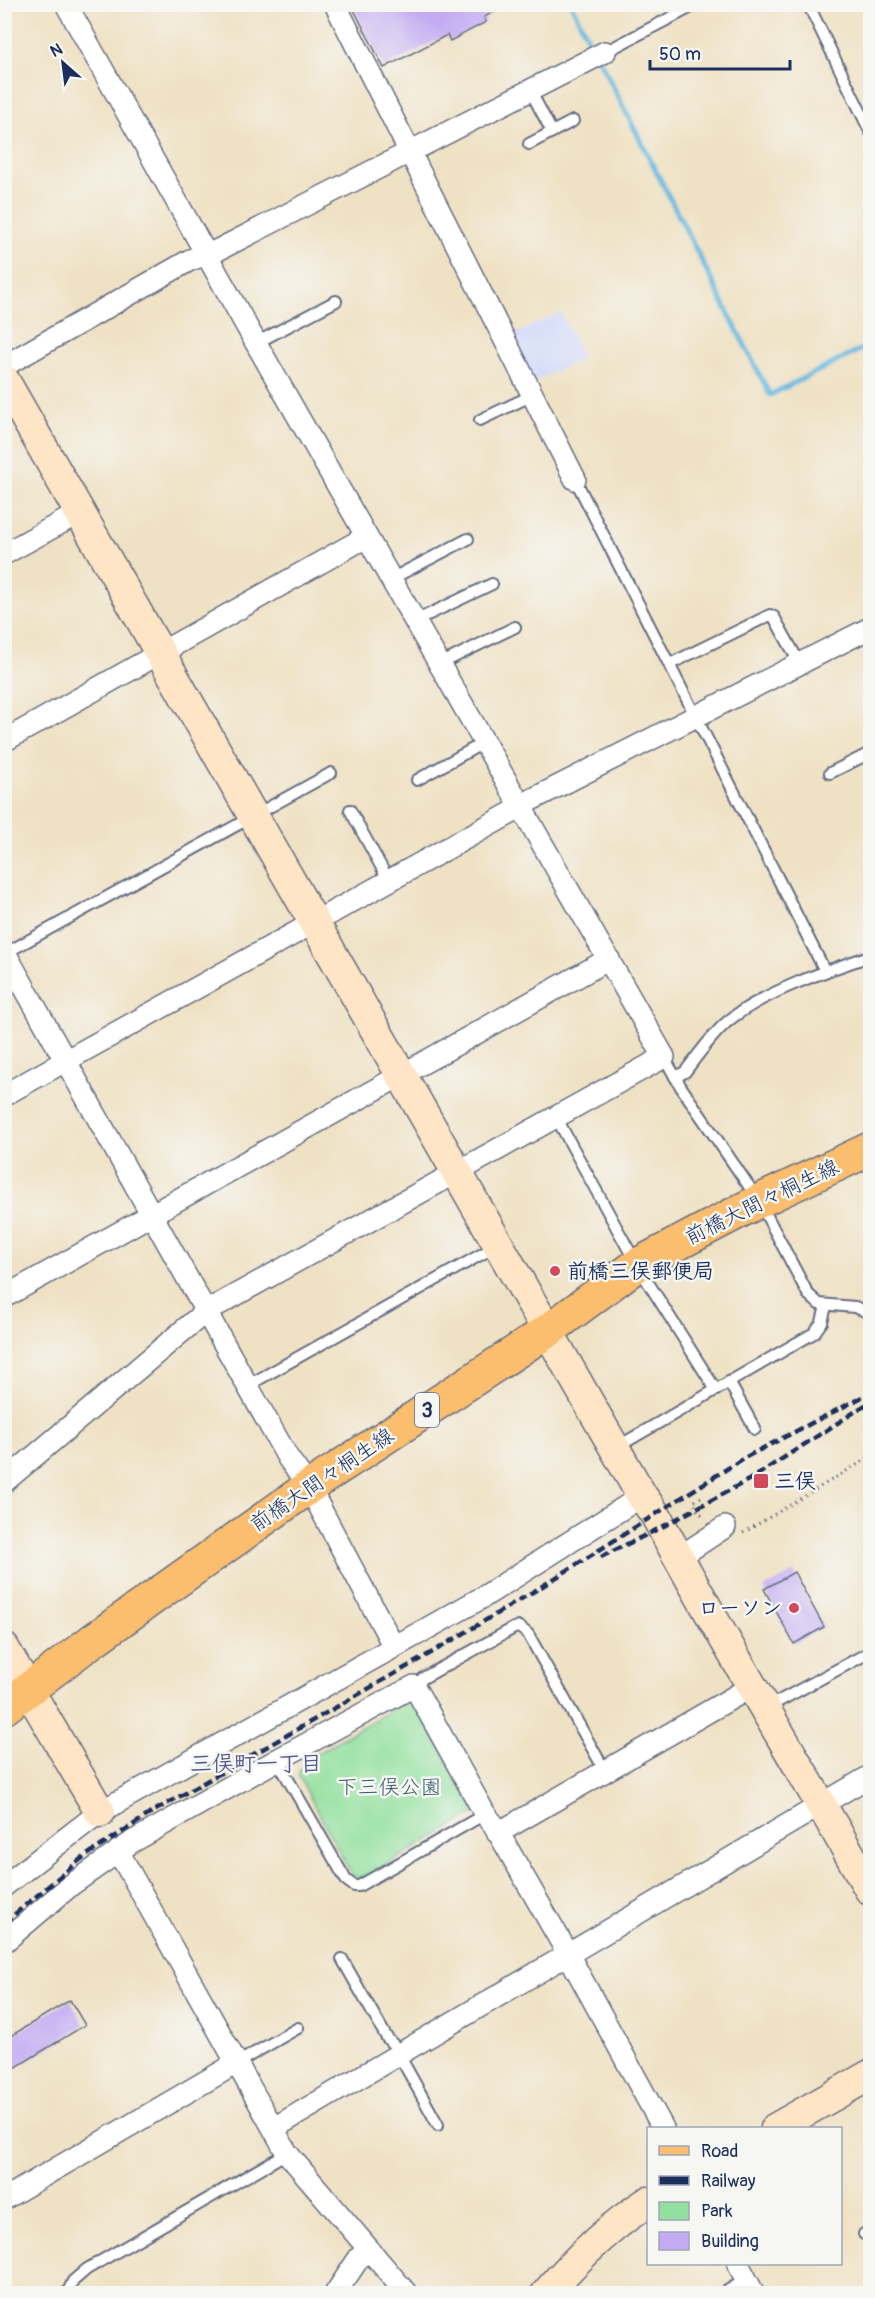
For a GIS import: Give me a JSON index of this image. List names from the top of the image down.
{
  "streets": {
    "main road": ["前橋大間々桐生線", "3"]
  },
  "districts": ["三俣町一丁目"],
  "parks": ["下三俣公園"],
  "places": {
    "other": ["前橋三俣郵便局", "ローソン"],
    "transit": ["三俣"]
  },
  "legend": [
    "Road",
    "Railway",
    "Park",
    "Building"
  ],
  "scale_bar": "50 m",
  "north": "top left"
}
